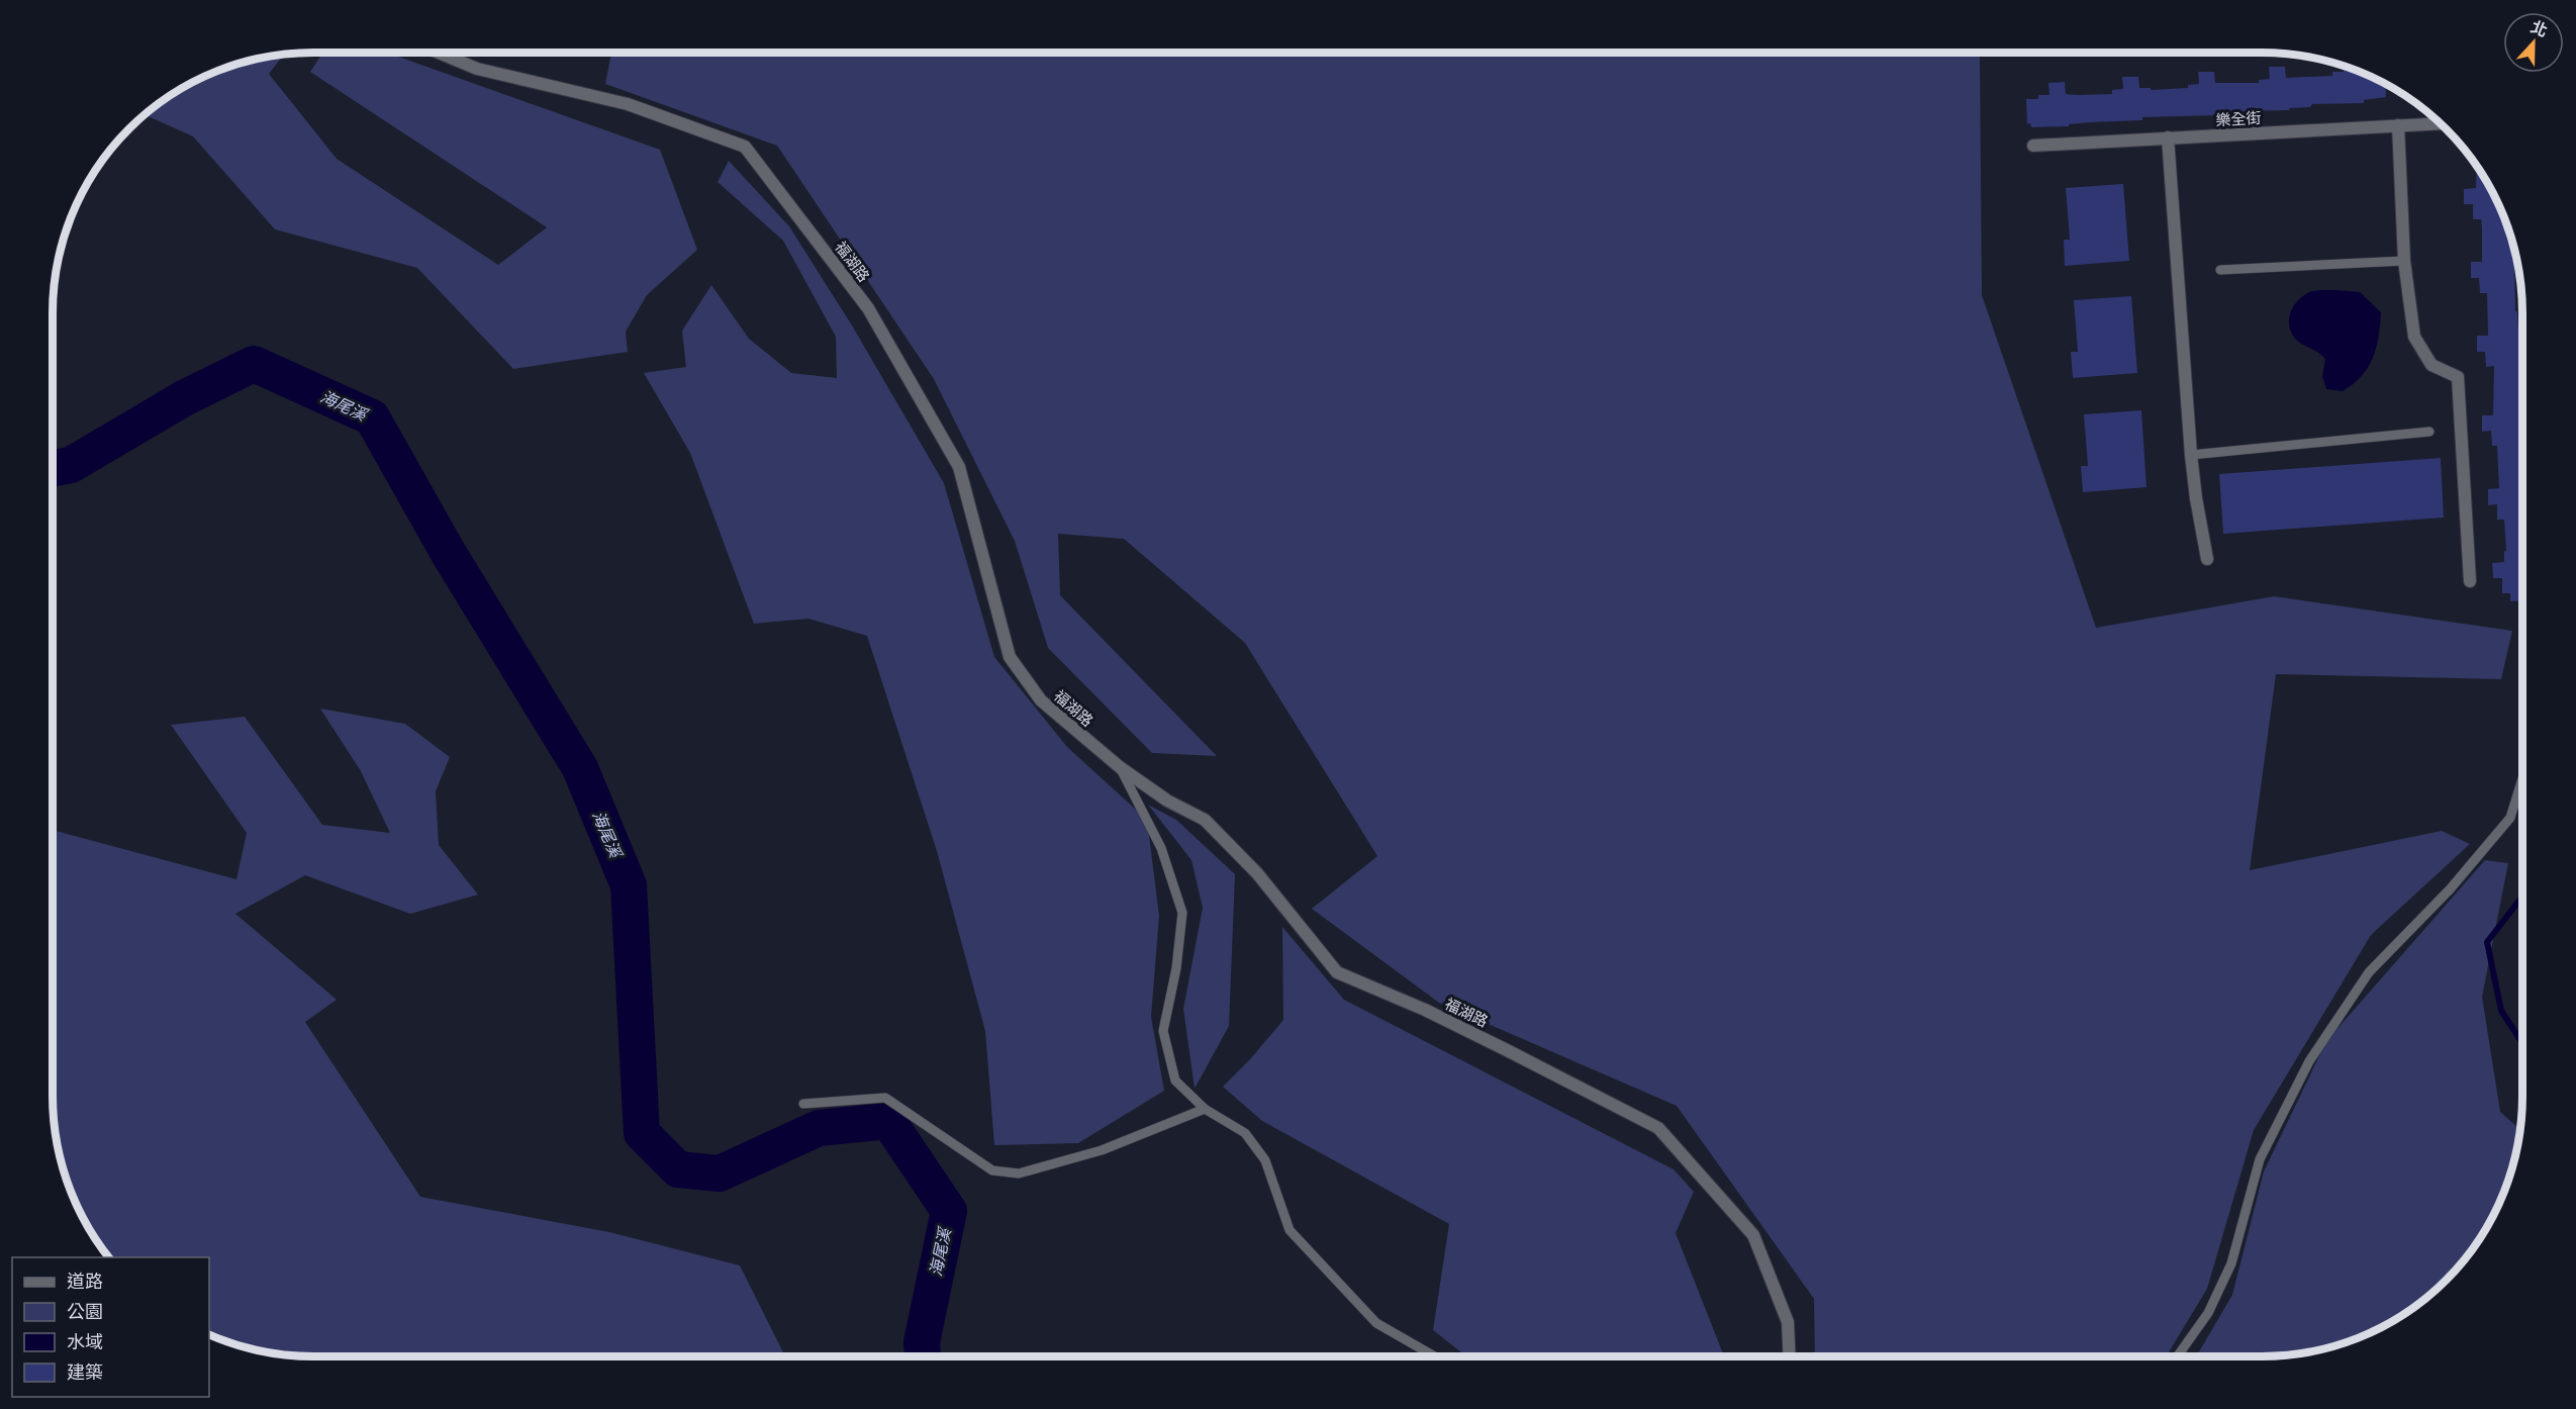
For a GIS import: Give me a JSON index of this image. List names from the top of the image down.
{
  "streets": {
    "street": ["樂全街", "福湖路"]
  },
  "water": ["海尾溪"],
  "legend": [
    "道路",
    "公園",
    "水域",
    "建築"
  ],
  "north": "top"
}
